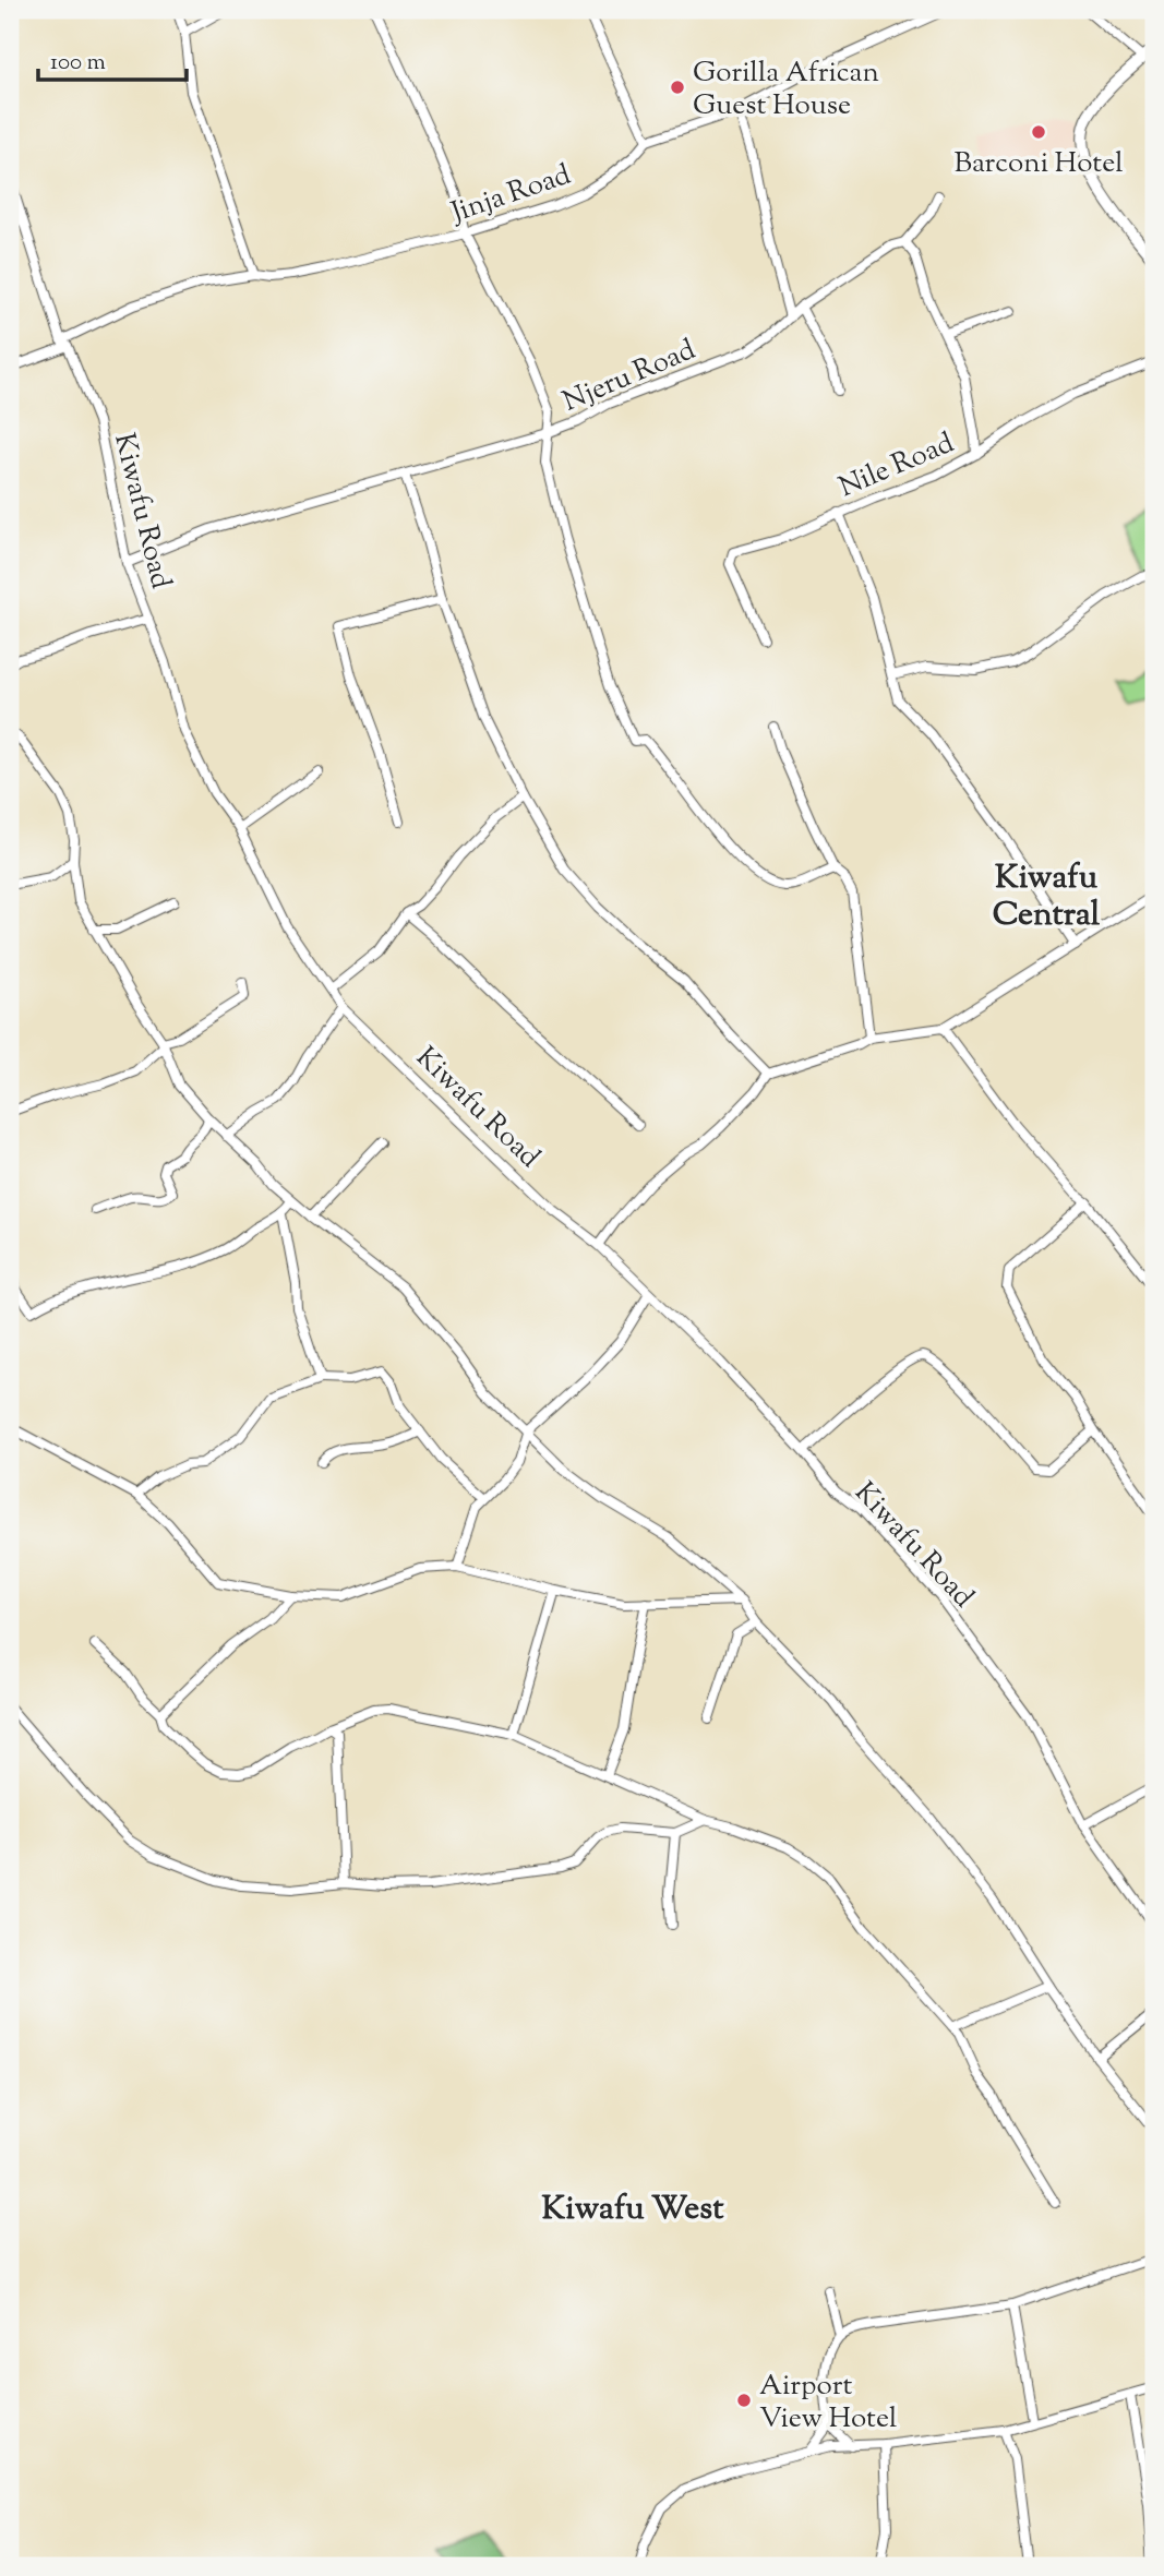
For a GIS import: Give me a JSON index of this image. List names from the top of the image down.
{
  "streets": {
    "street": [
      "Jinja Road",
      "Njeru Road",
      "Nile Road",
      "Kiwafu Road"
    ]
  },
  "crossings": [
    ["Jinja Road", "Kiwafu Road"],
    ["Njeru Road", "Kiwafu Road"]
  ],
  "districts": ["Kiwafu Central", "Kiwafu West"],
  "places": ["Gorilla African Guest House", "Barconi Hotel", "Airport View Hotel"],
  "scale_bar": "100 m"
}
